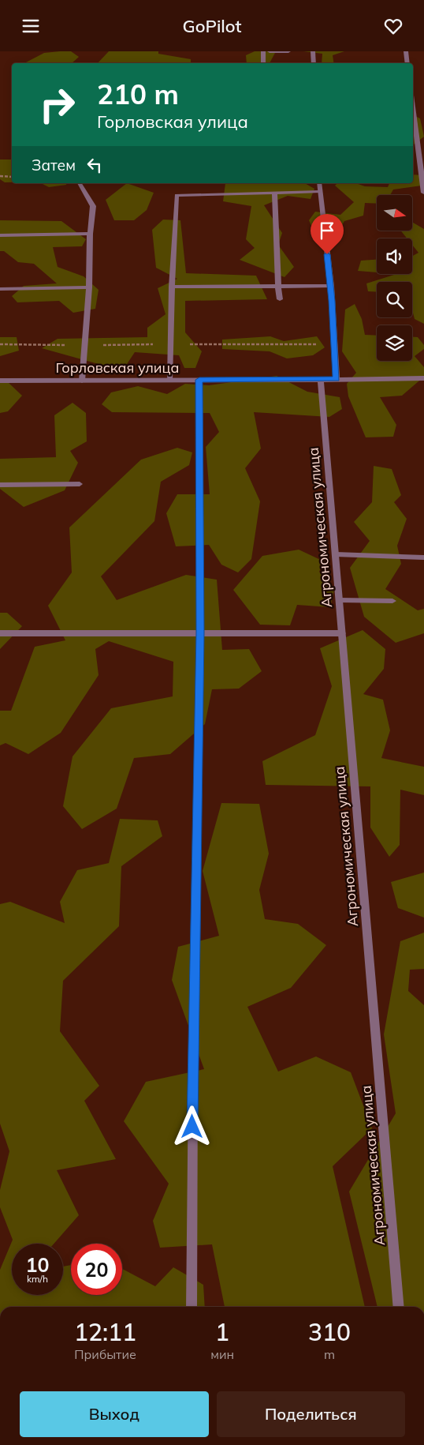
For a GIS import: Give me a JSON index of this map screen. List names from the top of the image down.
{
  "streets": {
    "street": ["Горловская улица", "Агрономическая улица"]
  },
  "crossings": [
    ["Горловская улица", "Агрономическая улица"]
  ],
  "north": "right",
  "page": {
    "header": "GoPilot",
    "turn": ["210 m", "Горловская улица"],
    "then": "Затем",
    "speed": "10 km/h",
    "limit": "20",
    "eta": [
      "12:11",
      "Прибытие",
      "1",
      "мин",
      "310",
      "m"
    ],
    "buttons": ["Выход", "Поделиться"]
  }
}
